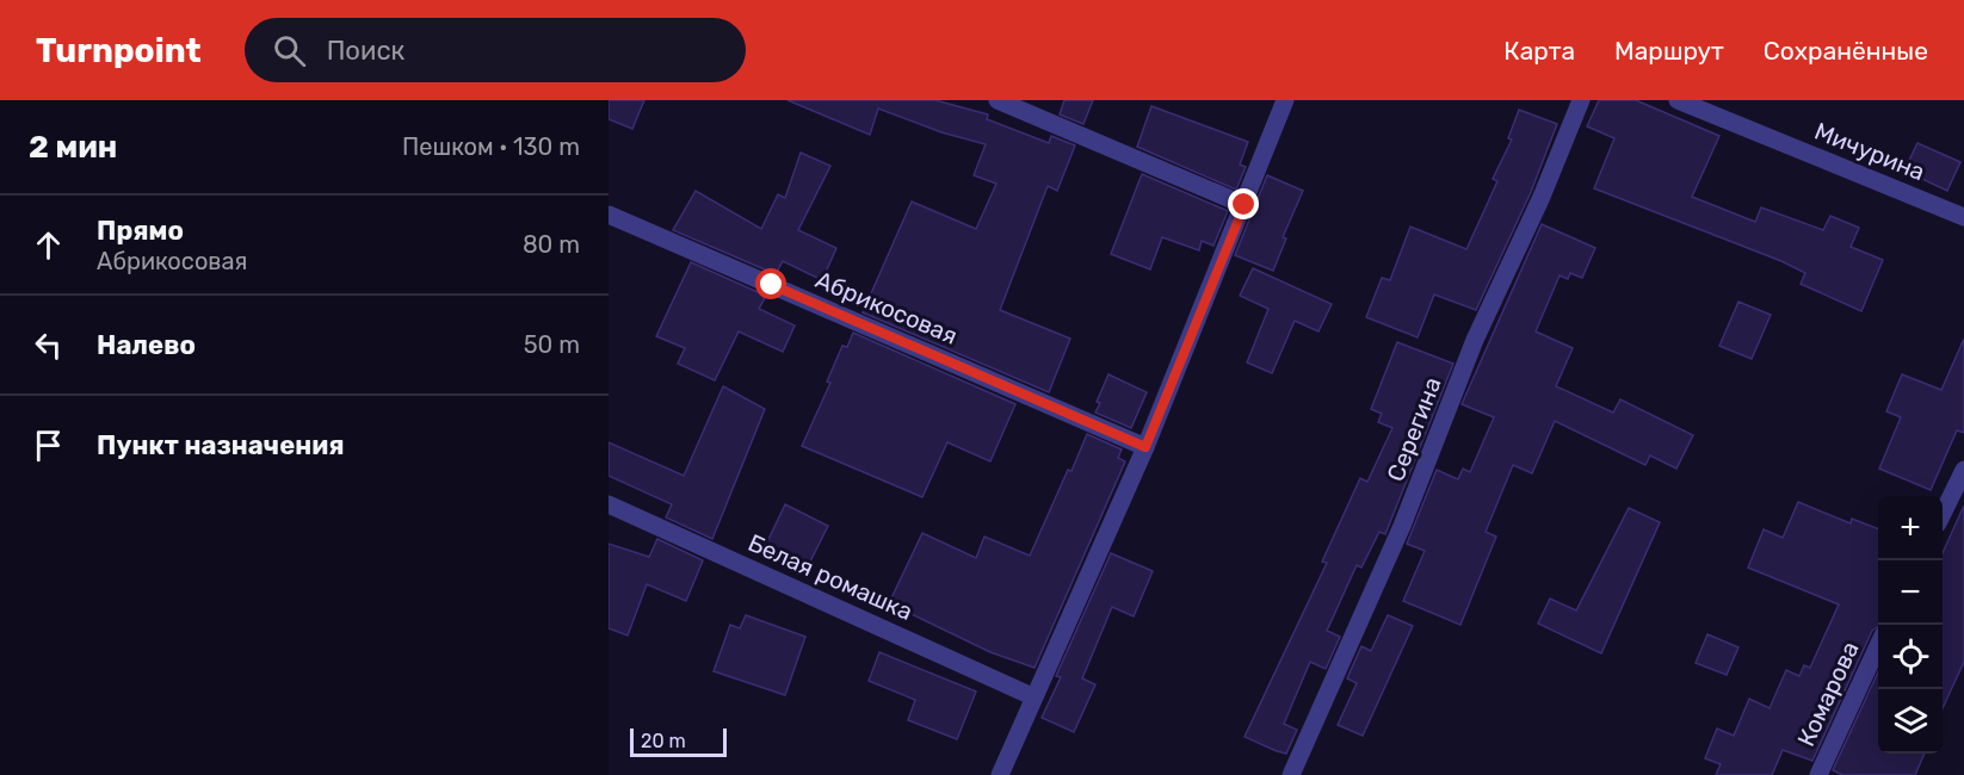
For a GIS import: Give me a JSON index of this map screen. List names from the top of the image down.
{
  "streets": {
    "street": [
      "Мичурина",
      "Абрикосовая",
      "Серегина",
      "Белая ромашка",
      "Комарова"
    ]
  },
  "scale_bar": "20 m",
  "page": {
    "header": "Turnpoint",
    "search": "Поиск",
    "nav": ["Карта", "Маршрут", "Сохранённые"],
    "heading": ["2 мин", "Пешком · 130 m"],
    "list": [
      ["Прямо", "Абрикосовая", "80 m"],
      ["Налево", "50 m"],
      "Пункт назначения"
    ],
    "map_buttons": ["+", "−"],
    "scale": "20 m"
  }
}
